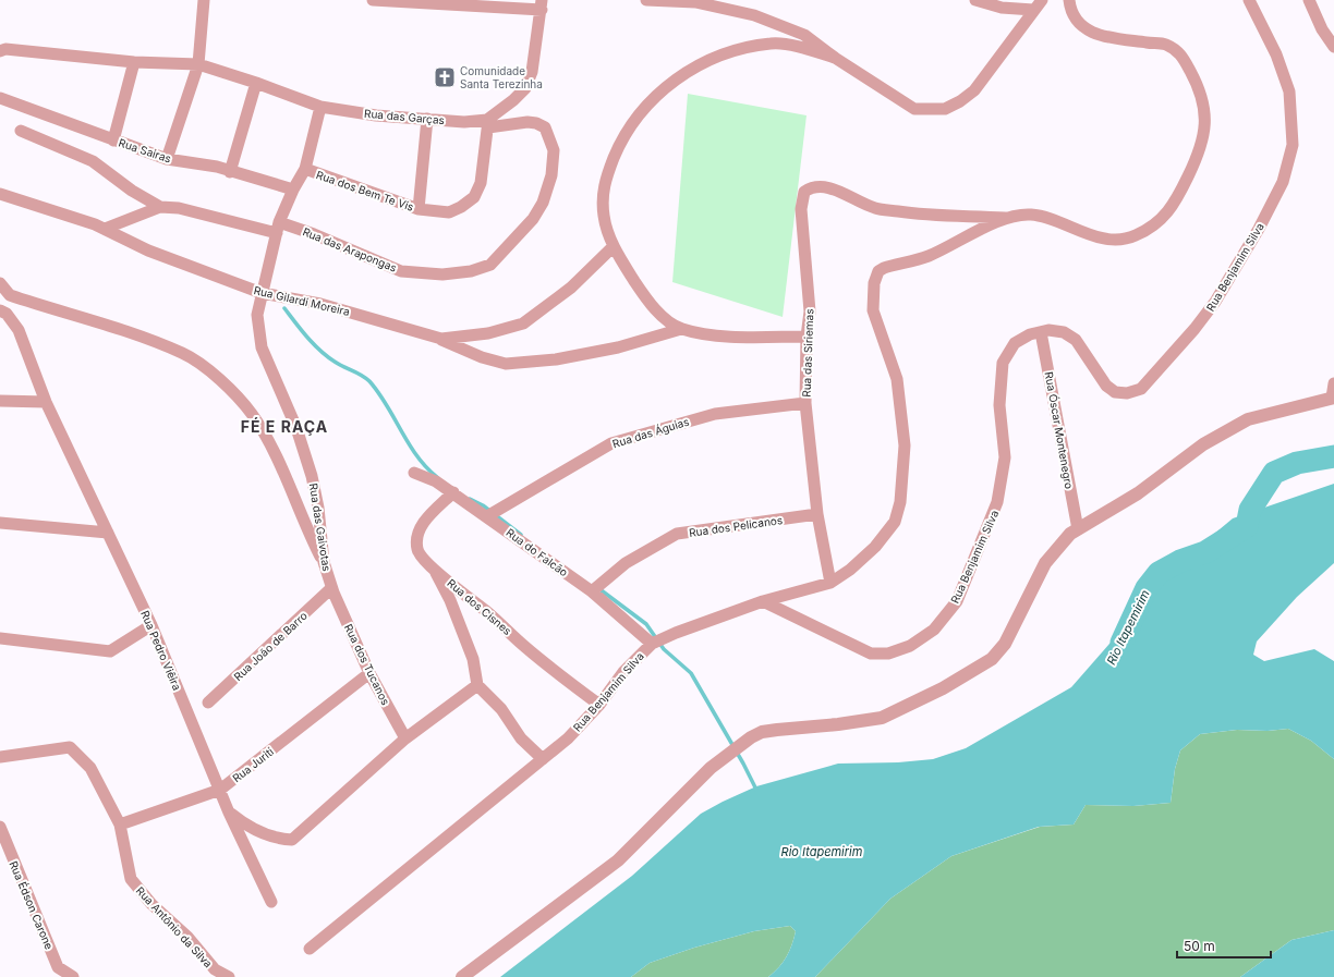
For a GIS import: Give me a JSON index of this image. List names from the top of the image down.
{
  "streets": {
    "street": [
      "Rua das Garças",
      "Rua Sairas",
      "Rua dos Bem Te Vis",
      "Rua das Arapongas",
      "Rua Benjamim Silva",
      "Rua Gilardi Moreira",
      "Rua das Siriemas",
      "Rua Óscar Montenegro",
      "Rua das Águias",
      "Rua dos Pelicanos",
      "Rua das Gaivotas",
      "Rua do Falcão",
      "Rua dos Cisnes",
      "Rua João de Barro",
      "Rua Pedro Viêira",
      "Rua dos Tucanos",
      "Rua Juriti",
      "Rua Édson Carone",
      "Rua Antônio da Silva"
    ]
  },
  "crossings": [
    ["Rua das Garças", "Rua dos Bem Te Vis"],
    ["Rua das Garças", "Rua das Arapongas"],
    ["Rua dos Bem Te Vis", "Rua das Arapongas"],
    ["Rua Benjamim Silva", "Rua Óscar Montenegro"],
    ["Rua Benjamim Silva", "Rua do Falcão"],
    ["Rua Benjamim Silva", "Rua dos Cisnes"],
    ["Rua Gilardi Moreira", "Rua das Gaivotas"],
    ["Rua das Siriemas", "Rua das Águias"],
    ["Rua das Siriemas", "Rua dos Pelicanos"],
    ["Rua das Águias", "Rua do Falcão"],
    ["Rua dos Pelicanos", "Rua do Falcão"],
    ["Rua das Gaivotas", "Rua João de Barro"],
    ["Rua das Gaivotas", "Rua dos Tucanos"],
    ["Rua do Falcão", "Rua dos Cisnes"],
    ["Rua João de Barro", "Rua dos Tucanos"],
    ["Rua Pedro Viêira", "Rua Juriti"],
    ["Rua dos Tucanos", "Rua Juriti"],
    ["Rua Juriti", "Rua Antônio da Silva"]
  ],
  "districts": ["FÉ E RAÇA"],
  "water": ["Rio Itapemirim"],
  "places": {
    "church": ["Comunidade Santa Terezinha"]
  },
  "scale_bar": "50 m"
}
